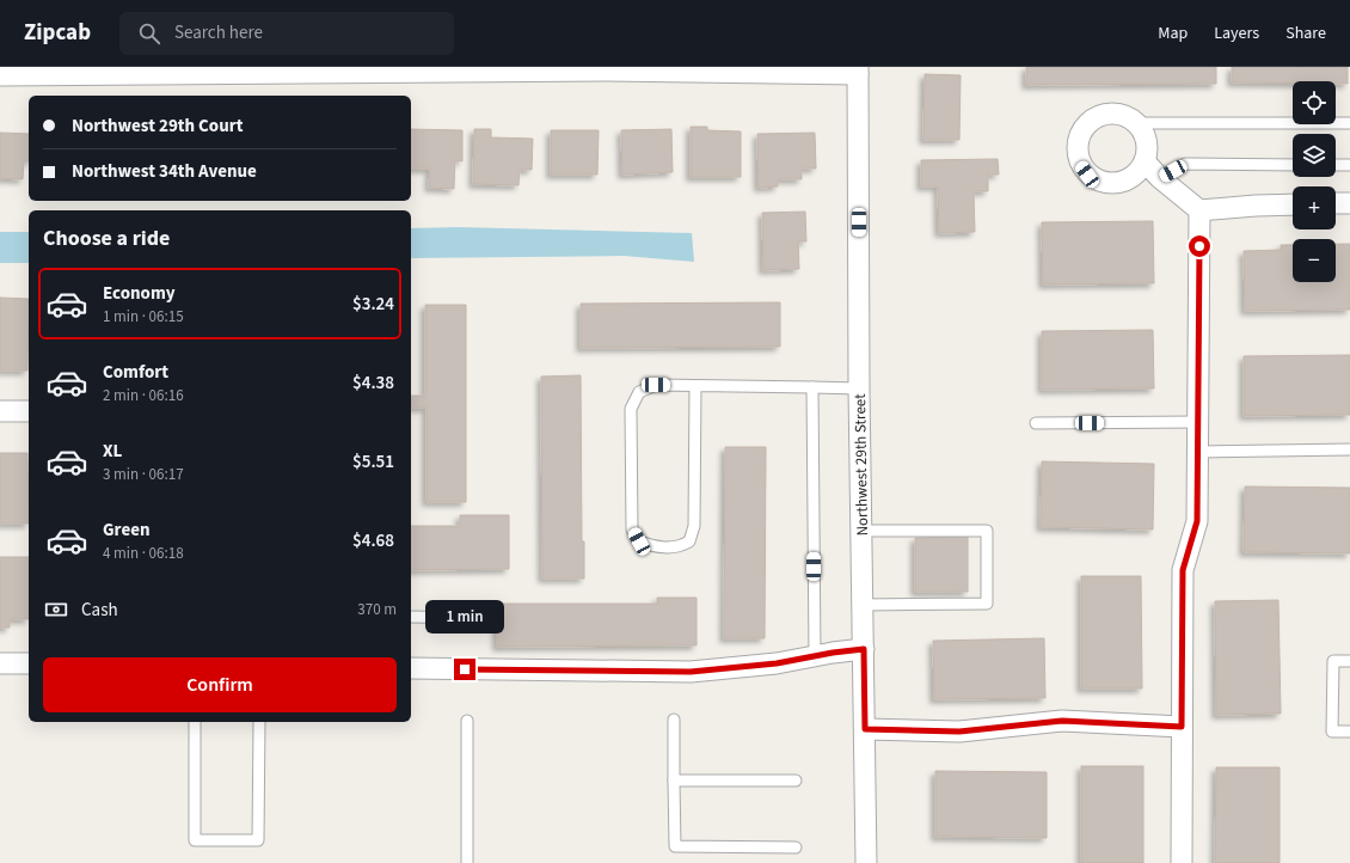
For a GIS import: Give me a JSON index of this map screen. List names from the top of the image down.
{
  "streets": {
    "street": ["Northwest 29th Street"]
  },
  "page": {
    "header": "Zipcab",
    "search": "Search here",
    "nav": ["Map", "Layers", "Share"],
    "map_buttons": ["+", "−"],
    "banner": ["Northwest 29th Court", "Northwest 34th Avenue"],
    "heading": "Choose a ride",
    "list": [
      {
        "name": "Economy",
        "note": "1 min · 06:15",
        "value": "$3.24"
      },
      {
        "name": "Comfort",
        "note": "2 min · 06:16",
        "value": "$4.38"
      },
      {
        "name": "XL",
        "note": "3 min · 06:17",
        "value": "$5.51"
      },
      {
        "name": "Green",
        "note": "4 min · 06:18",
        "value": "$4.68"
      }
    ],
    "pay": ["Cash", "370 m"],
    "bubble": "1 min",
    "buttons": "Confirm"
  }
}
